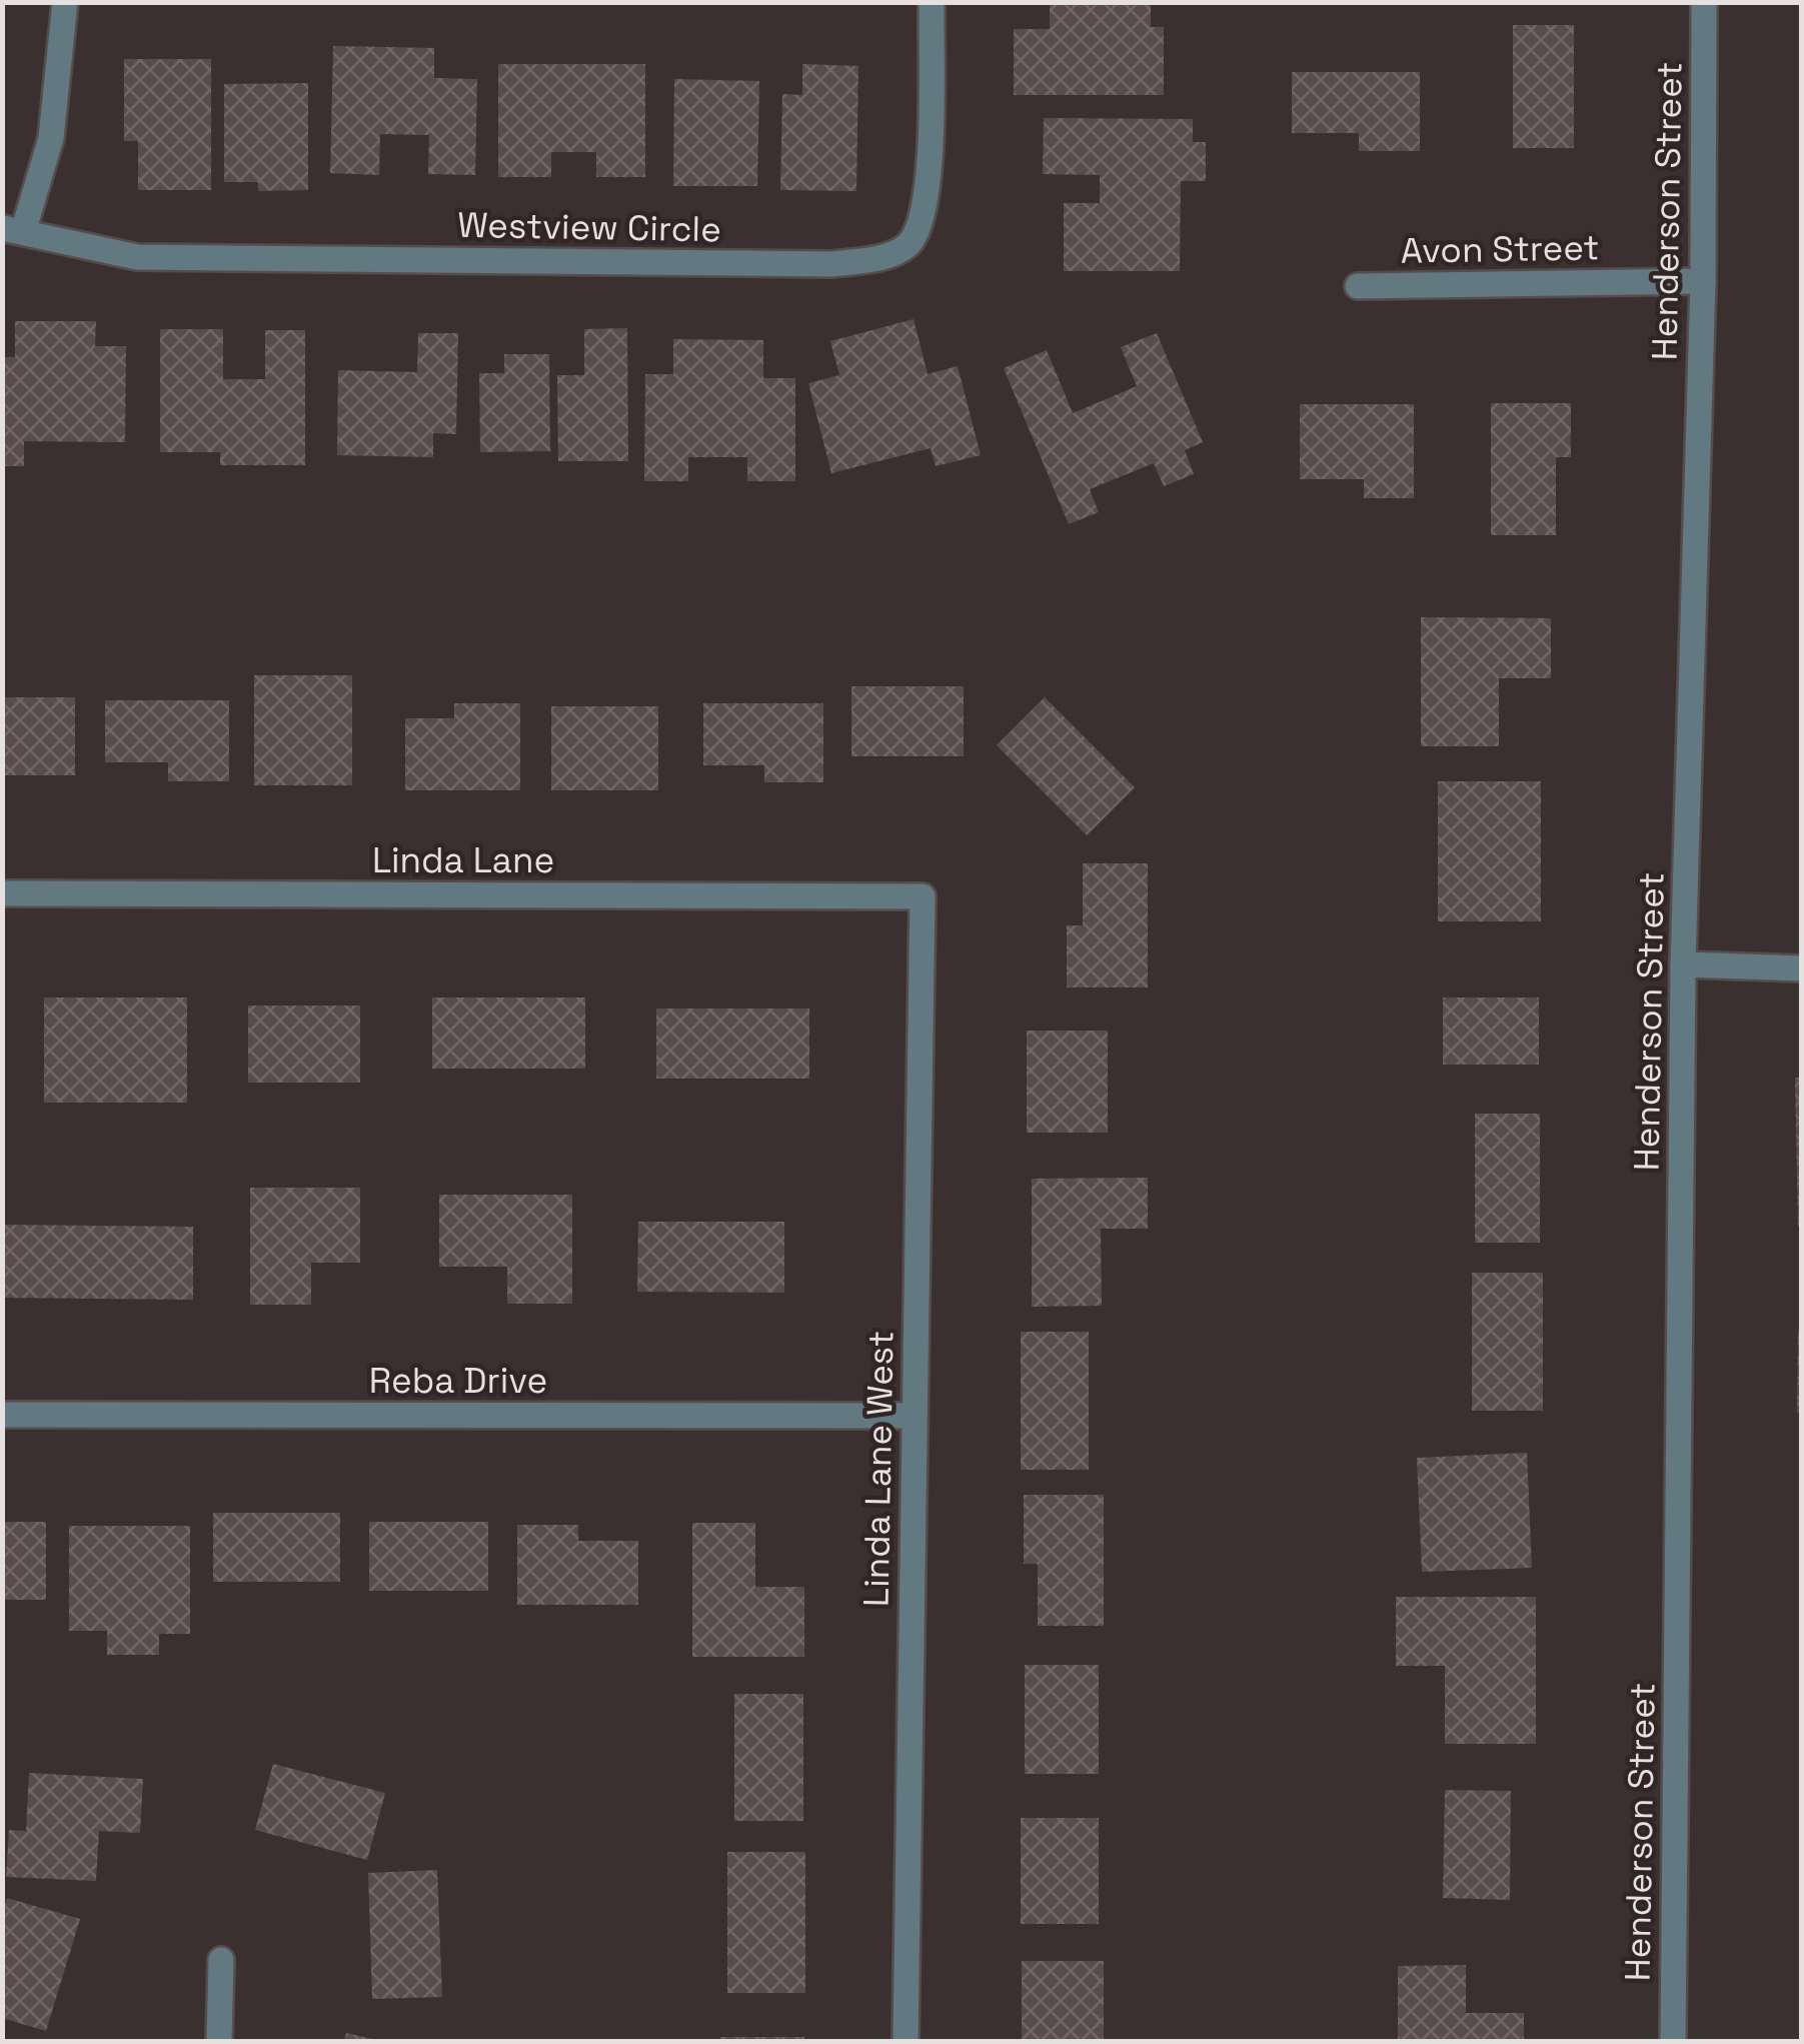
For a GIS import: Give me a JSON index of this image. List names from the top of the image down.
{
  "streets": {
    "street": [
      "Henderson Street",
      "Westview Circle",
      "Avon Street",
      "Linda Lane",
      "Reba Drive",
      "Linda Lane West"
    ]
  },
  "crossings": [
    ["Henderson Street", "Avon Street"],
    ["Linda Lane", "Linda Lane West"],
    ["Reba Drive", "Linda Lane West"]
  ]
}
